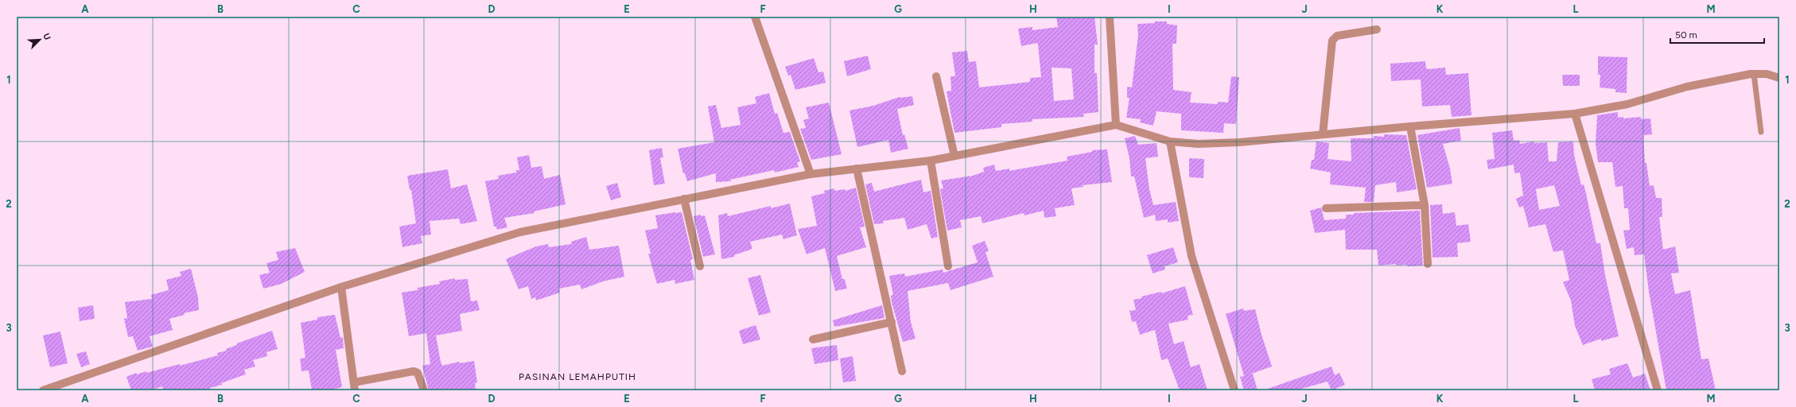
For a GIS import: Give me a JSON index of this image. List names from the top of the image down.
{
  "districts": ["PASINAN LEMAHPUTIH"],
  "scale_bar": "50 m",
  "north": "top right",
  "grid": {
    "columns": [
      "A",
      "B",
      "C",
      "D",
      "E",
      "F",
      "G",
      "H",
      "I",
      "J",
      "K",
      "L",
      "M"
    ],
    "rows": ["1", "2", "3"]
  }
}
